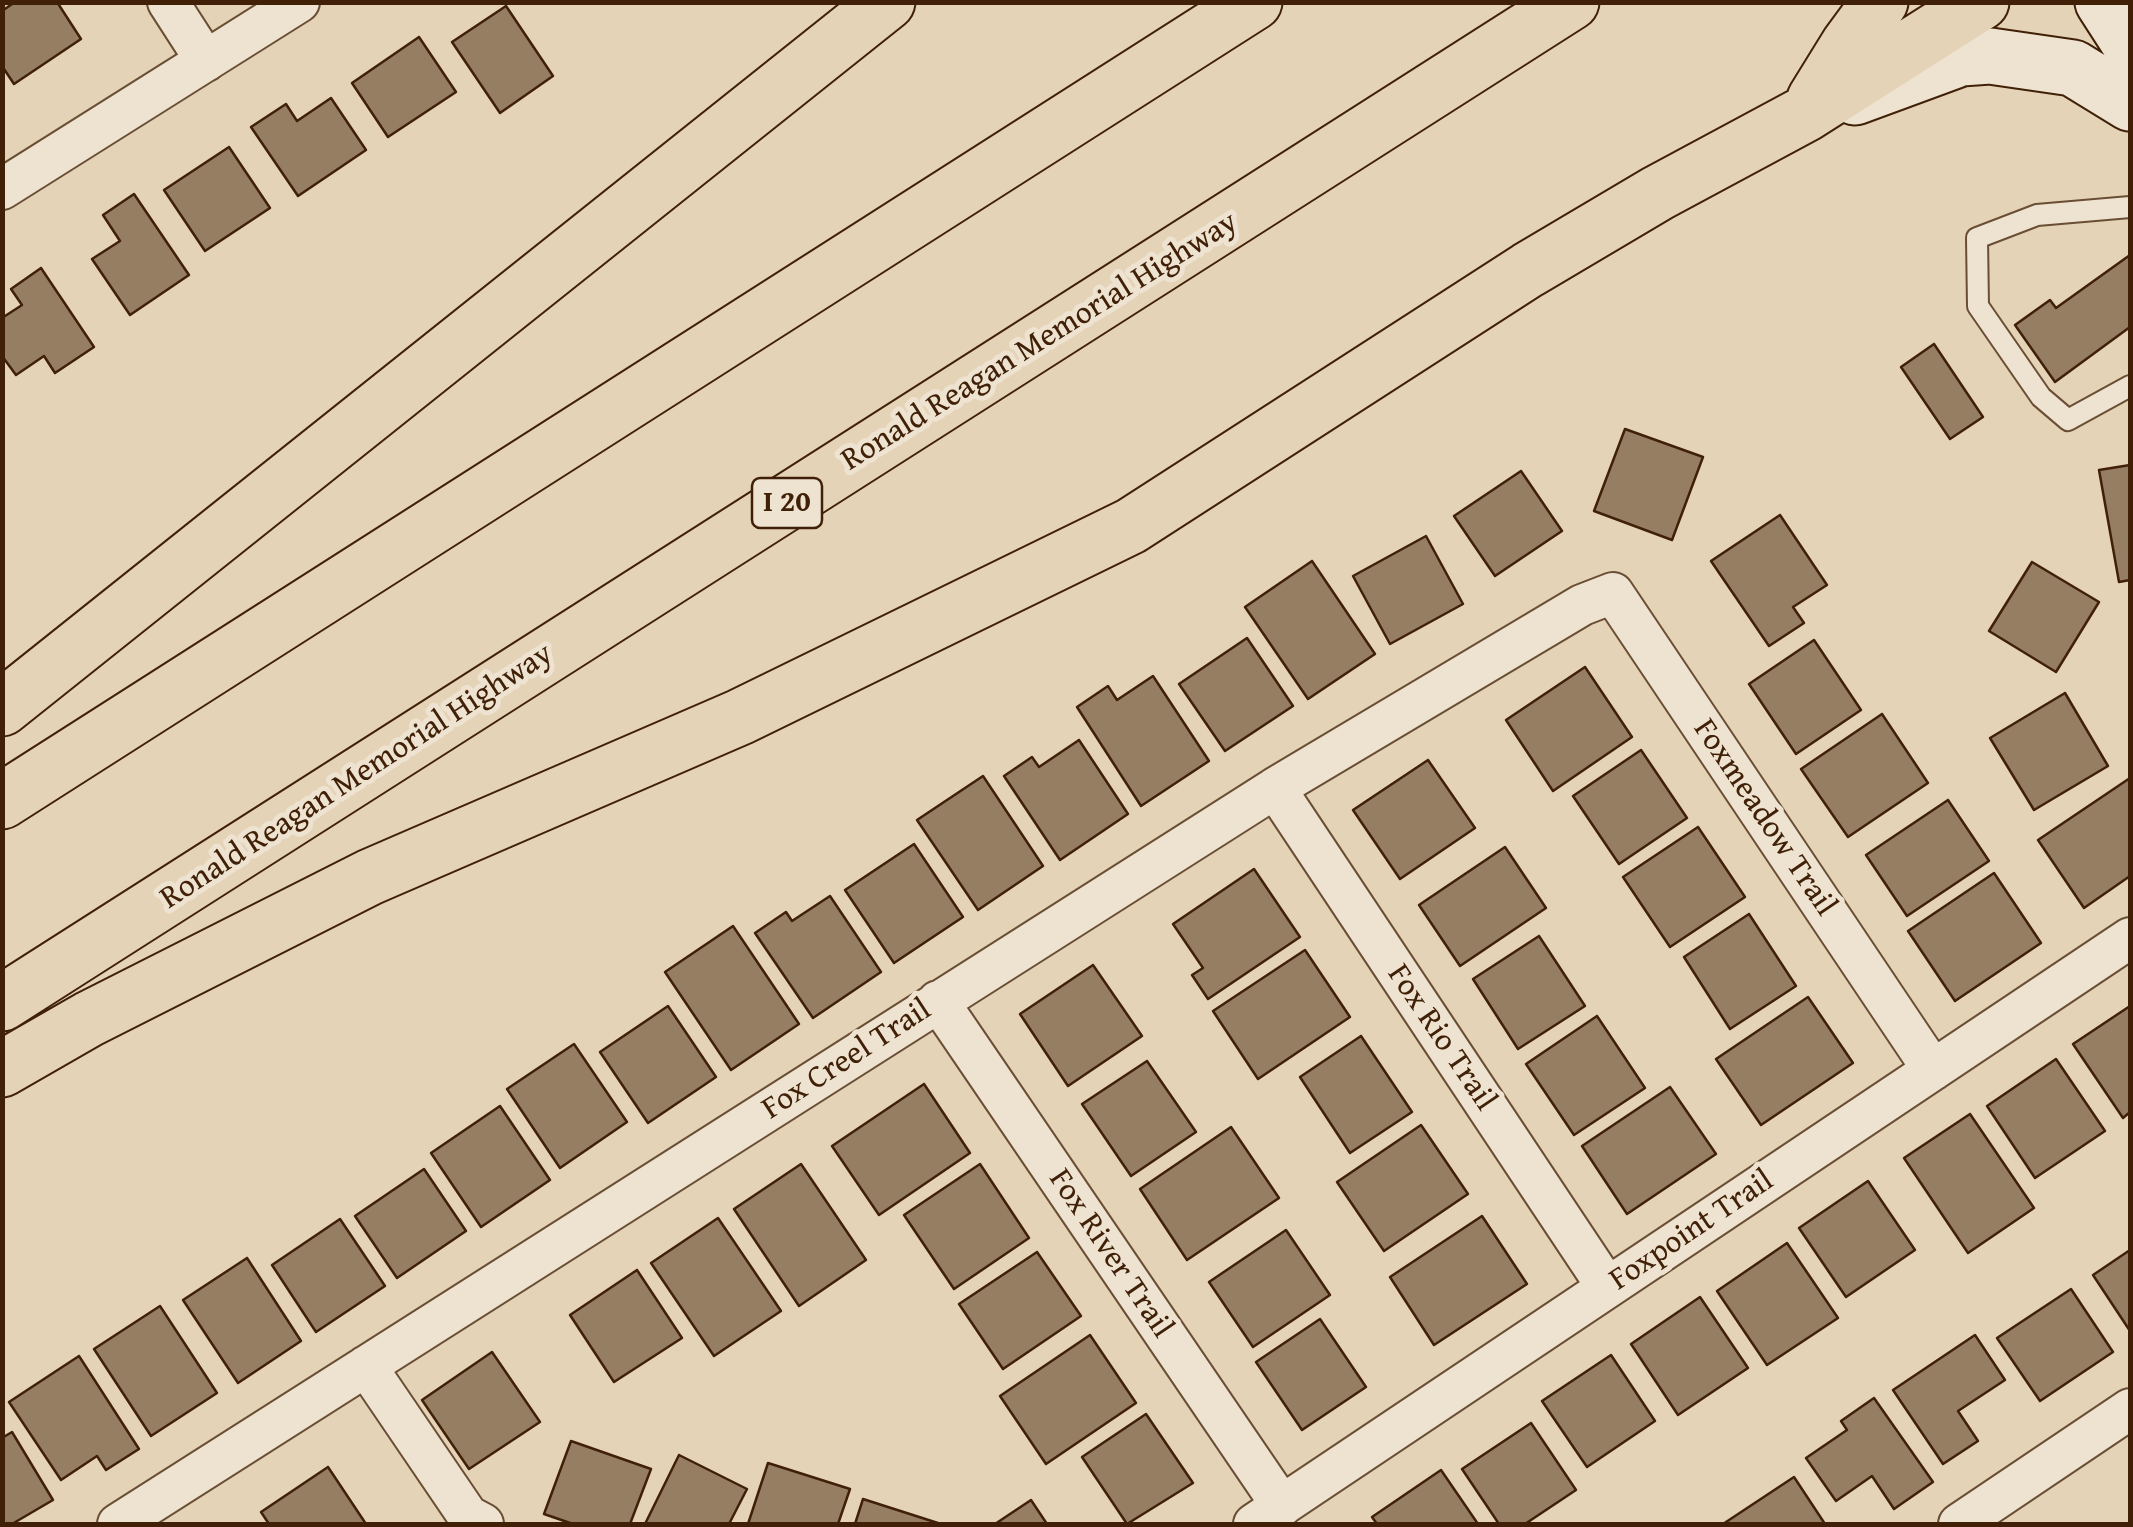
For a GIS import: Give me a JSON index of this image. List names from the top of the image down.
{
  "streets": {
    "highway": ["Ronald Reagan Memorial Highway", "I 20"],
    "street": [
      "Foxmeadow Trail",
      "Fox Rio Trail",
      "Fox Creel Trail",
      "Foxpoint Trail",
      "Fox River Trail"
    ]
  },
  "crossings": [
    ["Foxmeadow Trail", "Fox Creel Trail"],
    ["Foxmeadow Trail", "Foxpoint Trail"],
    ["Fox Rio Trail", "Fox Creel Trail"],
    ["Fox Rio Trail", "Foxpoint Trail"],
    ["Fox Creel Trail", "Fox River Trail"],
    ["Foxpoint Trail", "Fox River Trail"]
  ]
}
